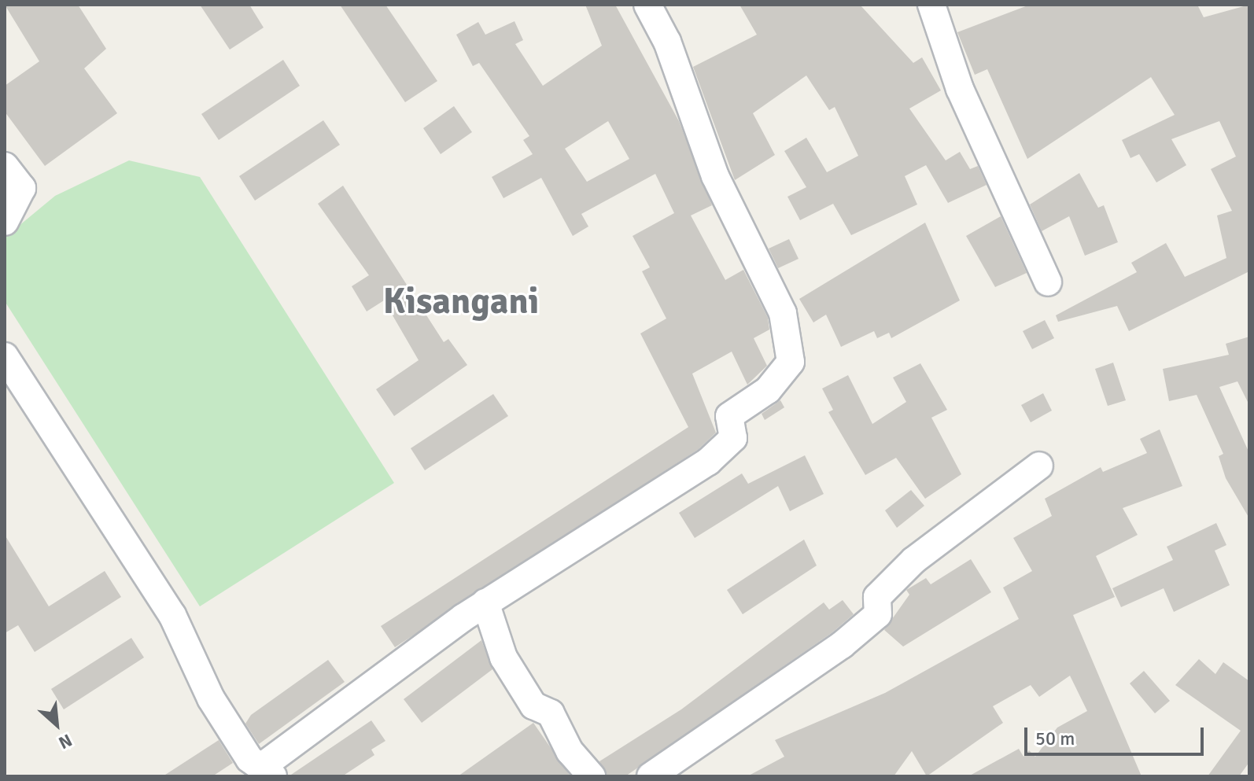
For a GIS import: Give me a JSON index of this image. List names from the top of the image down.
{
  "districts": ["Kisangani"],
  "scale_bar": "50 m",
  "north": "bottom right"
}
